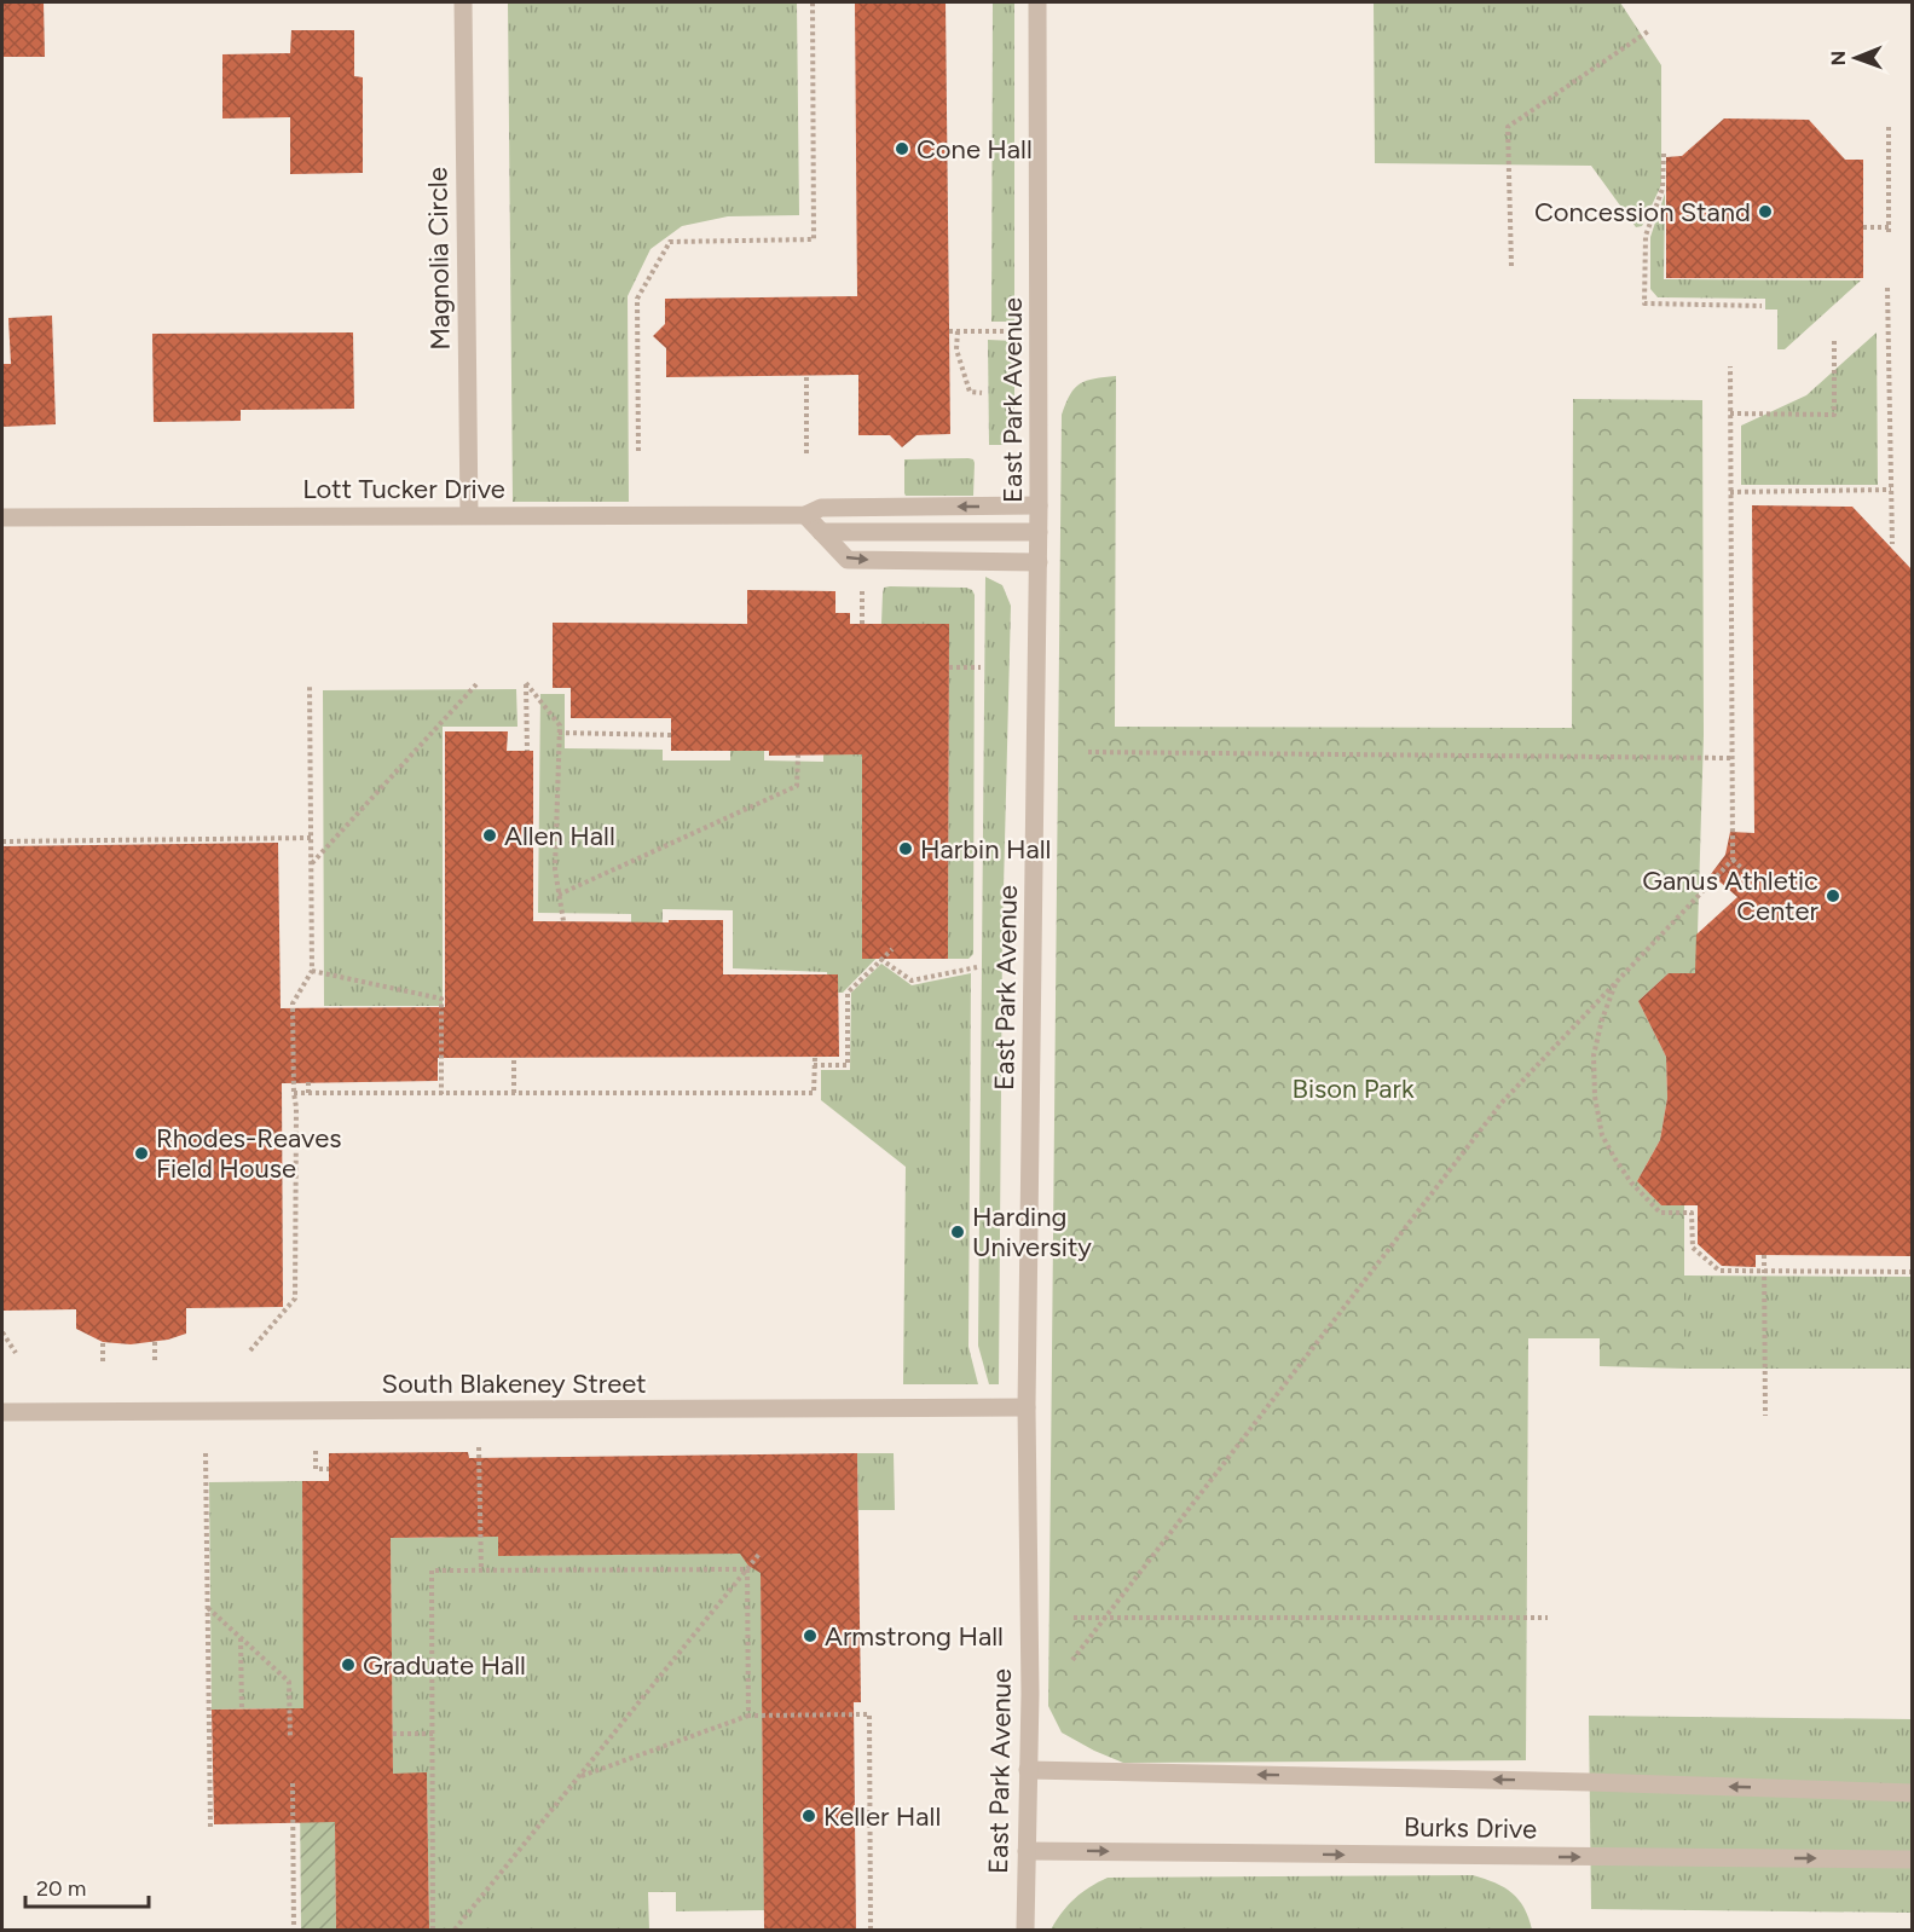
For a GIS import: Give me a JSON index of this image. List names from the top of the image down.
{
  "streets": {
    "street": [
      "Magnolia Circle",
      "East Park Avenue",
      "Lott Tucker Drive",
      "South Blakeney Street",
      "Burks Drive"
    ]
  },
  "crossings": [
    ["Magnolia Circle", "Lott Tucker Drive"],
    ["East Park Avenue", "Lott Tucker Drive"],
    ["East Park Avenue", "South Blakeney Street"],
    ["East Park Avenue", "Burks Drive"]
  ],
  "parks": ["Bison Park"],
  "places": [
    "Cone Hall",
    "Concession Stand",
    "Allen Hall",
    "Harbin Hall",
    "Ganus Athletic Center",
    "Rhodes-Reaves Field House",
    "Harding University",
    "Armstrong Hall",
    "Graduate Hall",
    "Keller Hall"
  ],
  "scale_bar": "20 m",
  "north": "left"
}
